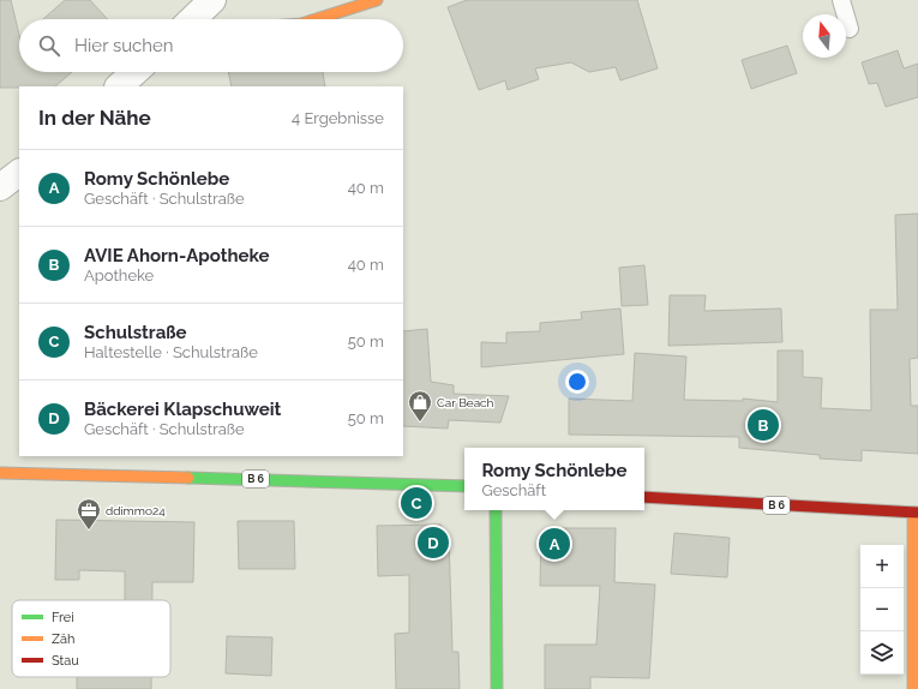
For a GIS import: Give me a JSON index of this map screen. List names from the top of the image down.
{
  "streets": {
    "main road": ["B 6"]
  },
  "places": {
    "shop": ["Car Beach"],
    "office": ["ddimmo24"]
  },
  "legend": ["Frei", "Zäh", "Stau"],
  "north": "top",
  "page": {
    "search": "Hier suchen",
    "heading": ["In der Nähe", "4 Ergebnisse"],
    "list": [
      {
        "mark": "A",
        "name": "Romy Schönlebe",
        "note": "Geschäft · Schulstraße",
        "value": "40 m"
      },
      {
        "mark": "B",
        "name": "AVIE Ahorn-Apotheke",
        "note": "Apotheke",
        "value": "40 m"
      },
      {
        "mark": "C",
        "name": "Schulstraße",
        "note": "Haltestelle · Schulstraße",
        "value": "50 m"
      },
      {
        "mark": "D",
        "name": "Bäckerei Klapschuweit",
        "note": "Geschäft · Schulstraße",
        "value": "50 m"
      }
    ],
    "pins": [
      "B",
      "C",
      "D",
      "A"
    ],
    "popup": ["Romy Schönlebe", "Geschäft"],
    "map_buttons": ["+", "−"]
  }
}
